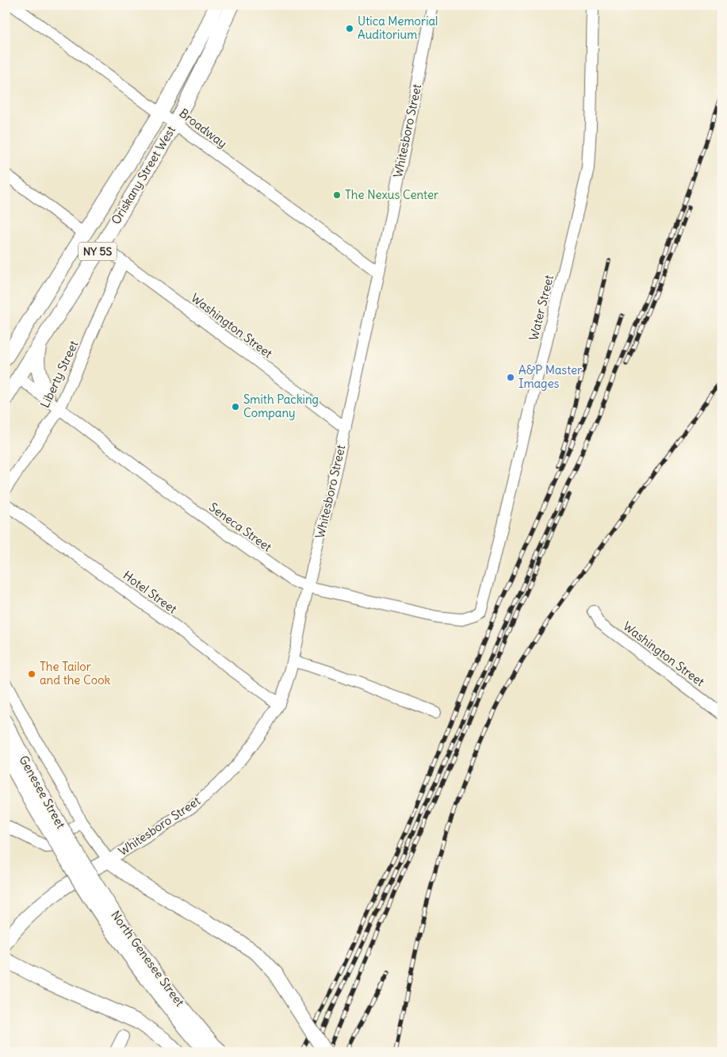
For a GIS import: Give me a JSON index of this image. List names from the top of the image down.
{
  "streets": {
    "main road": [
      "Whitesboro Street",
      "Oriskany Street West",
      "NY 5S",
      "Genesee Street",
      "North Genesee Street"
    ],
    "street": [
      "Broadway",
      "Water Street",
      "Washington Street",
      "Liberty Street",
      "Seneca Street",
      "Hotel Street"
    ]
  },
  "crossings": [
    ["Broadway", "Whitesboro Street"],
    ["Broadway", "Oriskany Street West"],
    ["Whitesboro Street", "Washington Street"],
    ["Whitesboro Street", "Seneca Street"],
    ["Whitesboro Street", "Hotel Street"],
    ["Whitesboro Street", "Genesee Street"],
    ["Whitesboro Street", "North Genesee Street"],
    ["Oriskany Street West", "Washington Street"],
    ["Oriskany Street West", "Seneca Street"],
    ["Water Street", "Seneca Street"],
    ["Washington Street", "Liberty Street"],
    ["Liberty Street", "Seneca Street"],
    ["Genesee Street", "North Genesee Street"]
  ],
  "places": [
    "Utica Memorial Auditorium",
    "The Nexus Center",
    "A&P Master Images",
    "Smith Packing Company",
    "The Tailor and the Cook"
  ]
}
